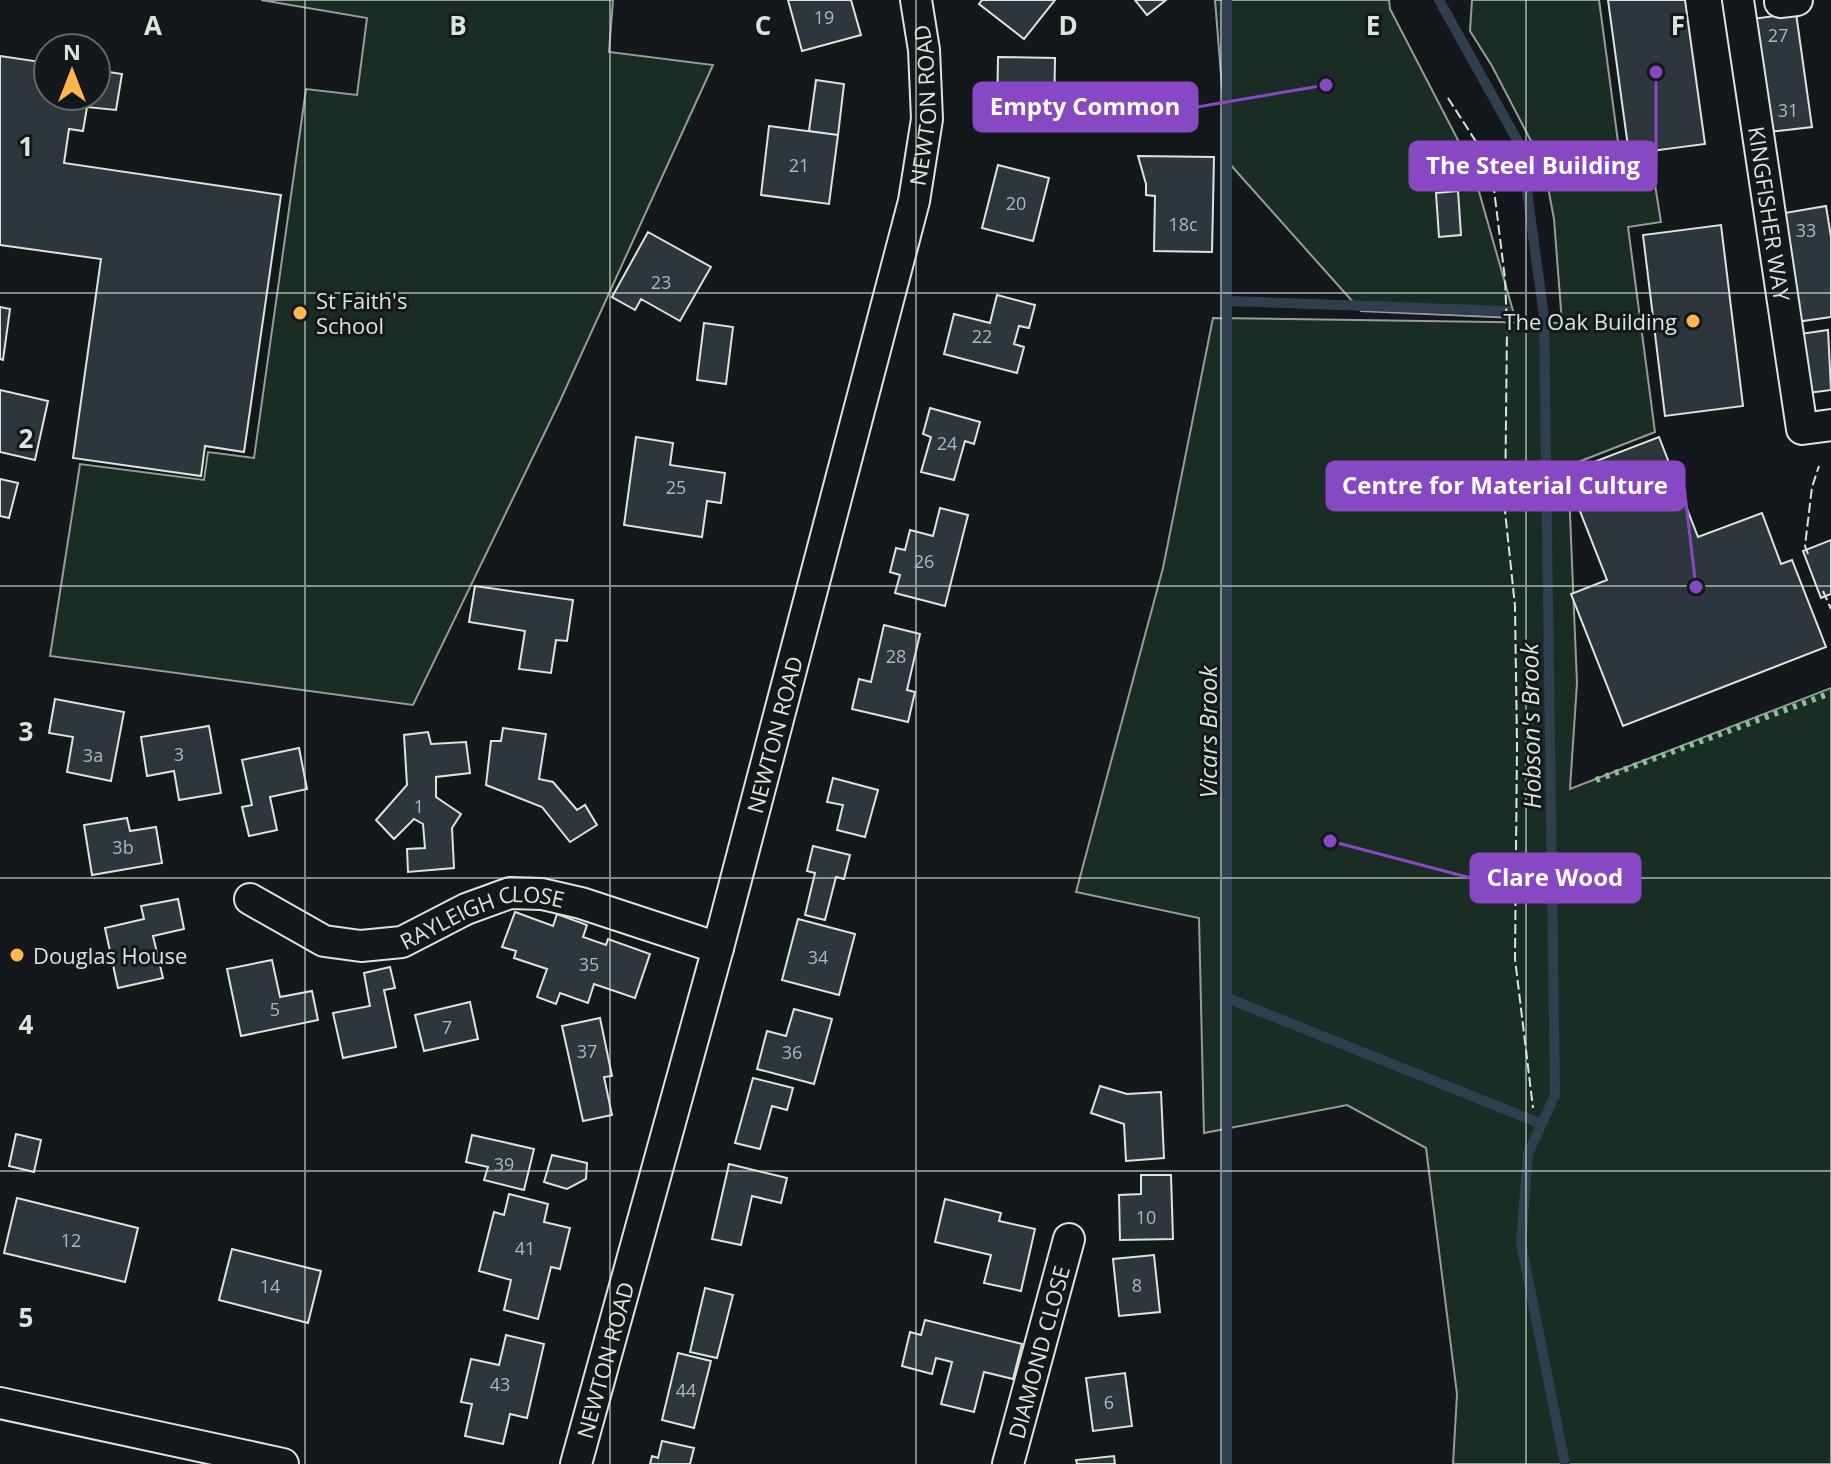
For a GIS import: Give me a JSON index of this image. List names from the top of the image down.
{
  "streets": {
    "street": [
      "NEWTON ROAD",
      "KINGFISHER WAY",
      "RAYLEIGH CLOSE",
      "DIAMOND CLOSE"
    ]
  },
  "crossings": [
    ["NEWTON ROAD", "RAYLEIGH CLOSE"]
  ],
  "water": ["Hobson's Brook", "Vicars Brook"],
  "places": [
    "The Steel Building",
    "Empty Common",
    "St Faith's School",
    "The Oak Building",
    "Centre for Material Culture",
    "Clare Wood",
    "Douglas House"
  ],
  "house_numbers": [
    "19",
    "27",
    "31",
    "21",
    "20",
    "18c",
    "33",
    "23",
    "22",
    "24",
    "25",
    "26",
    "28",
    "3",
    "3a",
    "1",
    "3b",
    "34",
    "35",
    "5",
    "7",
    "37",
    "36",
    "39",
    "10",
    "12",
    "41",
    "8",
    "14",
    "43",
    "44",
    "6"
  ],
  "north": "top",
  "grid": {
    "columns": [
      "A",
      "B",
      "C",
      "D",
      "E",
      "F"
    ],
    "rows": [
      "1",
      "2",
      "3",
      "4",
      "5"
    ]
  }
}
